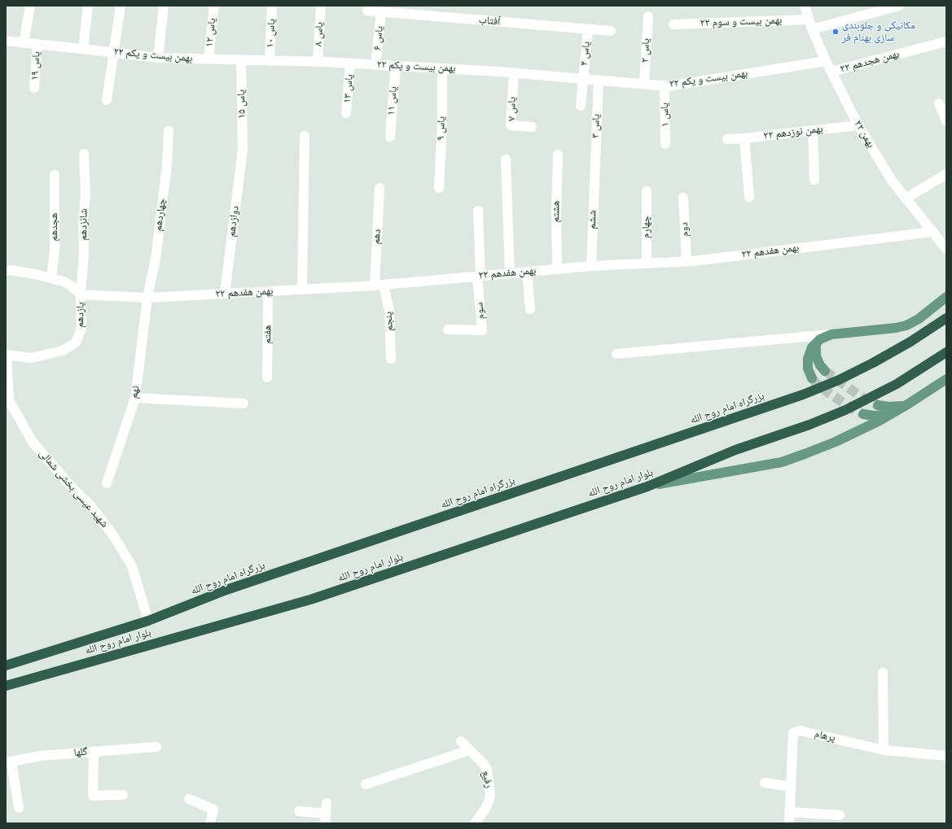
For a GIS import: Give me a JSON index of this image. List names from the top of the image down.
{
  "streets": {
    "highway": ["بزرگراه امام روح الله", "بلوار امام روح الله"],
    "street": [
      "آفتاب",
      "۲۲ بهمن بیست و سوم",
      "یاس ۱۲",
      "یاس ۱۰",
      "یاس ۸",
      "یاس ۶",
      "یاس ۲",
      "یاس ۴",
      "۲۲ بهمن بیست و یکم",
      "۲۲ بهمن هجدهم",
      "یاس ۱۹",
      "یاس ۱۳",
      "یاس ۱۱",
      "یاس ۱۵",
      "یاس ۷",
      "یاس ۱",
      "یاس ۳",
      "یاس ۹",
      "۲۲ بهمن نوزدهم",
      "۲۲ بهمن",
      "هشتم",
      "چهاردهم",
      "ششم",
      "دوازدهم",
      "شانزدهم",
      "هجدهم",
      "چهارم",
      "دوم",
      "دهم",
      "۲۲ بهمن هفدهم",
      "سوم",
      "یازدهم",
      "پنجم",
      "هفتم",
      "نهم",
      "شهید عیسی بخشی شمالی",
      "پرهام",
      "گلها",
      "رفیع"
    ]
  },
  "crossings": [
    ["آفتاب", "یاس ۶"],
    ["آفتاب", "یاس ۴"],
    ["۲۲ بهمن بیست و سوم", "۲۲ بهمن"],
    ["یاس ۱۲", "۲۲ بهمن بیست و یکم"],
    ["یاس ۱۰", "۲۲ بهمن بیست و یکم"],
    ["یاس ۸", "۲۲ بهمن بیست و یکم"],
    ["یاس ۶", "۲۲ بهمن بیست و یکم"],
    ["یاس ۲", "۲۲ بهمن بیست و یکم"],
    ["یاس ۴", "۲۲ بهمن بیست و یکم"],
    ["۲۲ بهمن بیست و یکم", "یاس ۱۹"],
    ["۲۲ بهمن بیست و یکم", "یاس ۱۳"],
    ["۲۲ بهمن بیست و یکم", "یاس ۱۱"],
    ["۲۲ بهمن بیست و یکم", "یاس ۱۵"],
    ["۲۲ بهمن بیست و یکم", "یاس ۷"],
    ["۲۲ بهمن بیست و یکم", "یاس ۱"],
    ["۲۲ بهمن بیست و یکم", "یاس ۳"],
    ["۲۲ بهمن بیست و یکم", "یاس ۹"],
    ["۲۲ بهمن بیست و یکم", "۲۲ بهمن"],
    ["۲۲ بهمن هجدهم", "۲۲ بهمن"],
    ["یاس ۱۵", "دوازدهم"],
    ["یاس ۳", "ششم"],
    ["۲۲ بهمن نوزدهم", "۲۲ بهمن"],
    ["۲۲ بهمن", "۲۲ بهمن هفدهم"],
    ["هشتم", "۲۲ بهمن هفدهم"],
    ["چهاردهم", "۲۲ بهمن هفدهم"],
    ["چهاردهم", "نهم"],
    ["ششم", "۲۲ بهمن هفدهم"],
    ["دوازدهم", "۲۲ بهمن هفدهم"],
    ["شانزدهم", "۲۲ بهمن هفدهم"],
    ["شانزدهم", "یازدهم"],
    ["هجدهم", "یازدهم"],
    ["چهارم", "۲۲ بهمن هفدهم"],
    ["دوم", "۲۲ بهمن هفدهم"],
    ["دهم", "۲۲ بهمن هفدهم"],
    ["دهم", "پنجم"],
    ["۲۲ بهمن هفدهم", "سوم"],
    ["۲۲ بهمن هفدهم", "یازدهم"],
    ["۲۲ بهمن هفدهم", "پنجم"],
    ["۲۲ بهمن هفدهم", "هفتم"],
    ["۲۲ بهمن هفدهم", "نهم"],
    ["یازدهم", "شهید عیسی بخشی شمالی"],
    ["بزرگراه امام روح الله", "شهید عیسی بخشی شمالی"]
  ],
  "places": ["مکانیکی و جلوبندی سازی بهنام فر"]
}
